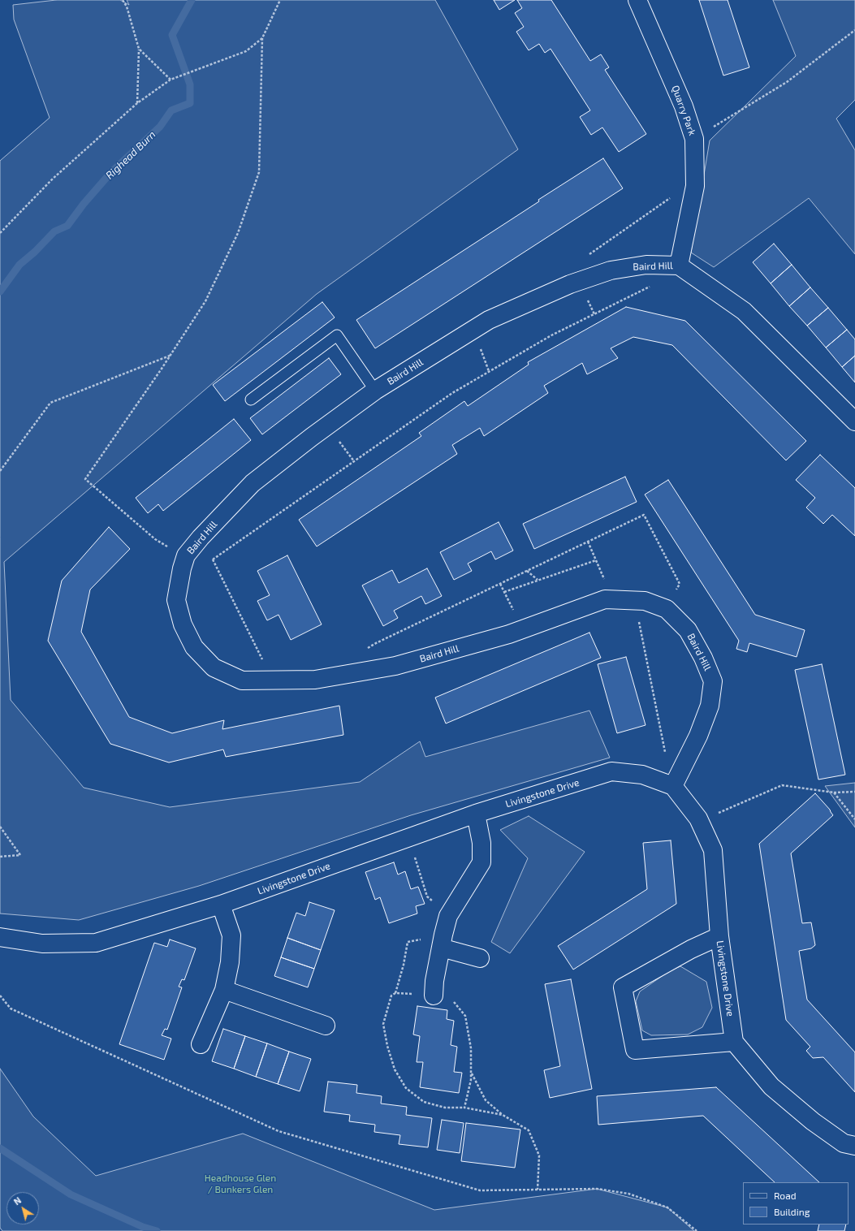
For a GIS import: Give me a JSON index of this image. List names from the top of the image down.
{
  "streets": {
    "street": ["Quarry Park", "Baird Hill", "Livingstone Drive"]
  },
  "crossings": [
    ["Quarry Park", "Baird Hill"],
    ["Baird Hill", "Livingstone Drive"]
  ],
  "water": ["Righead Burn"],
  "parks": ["Headhouse Glen / Bunkers Glen"],
  "legend": ["Road", "Building"],
  "north": "top left"
}
